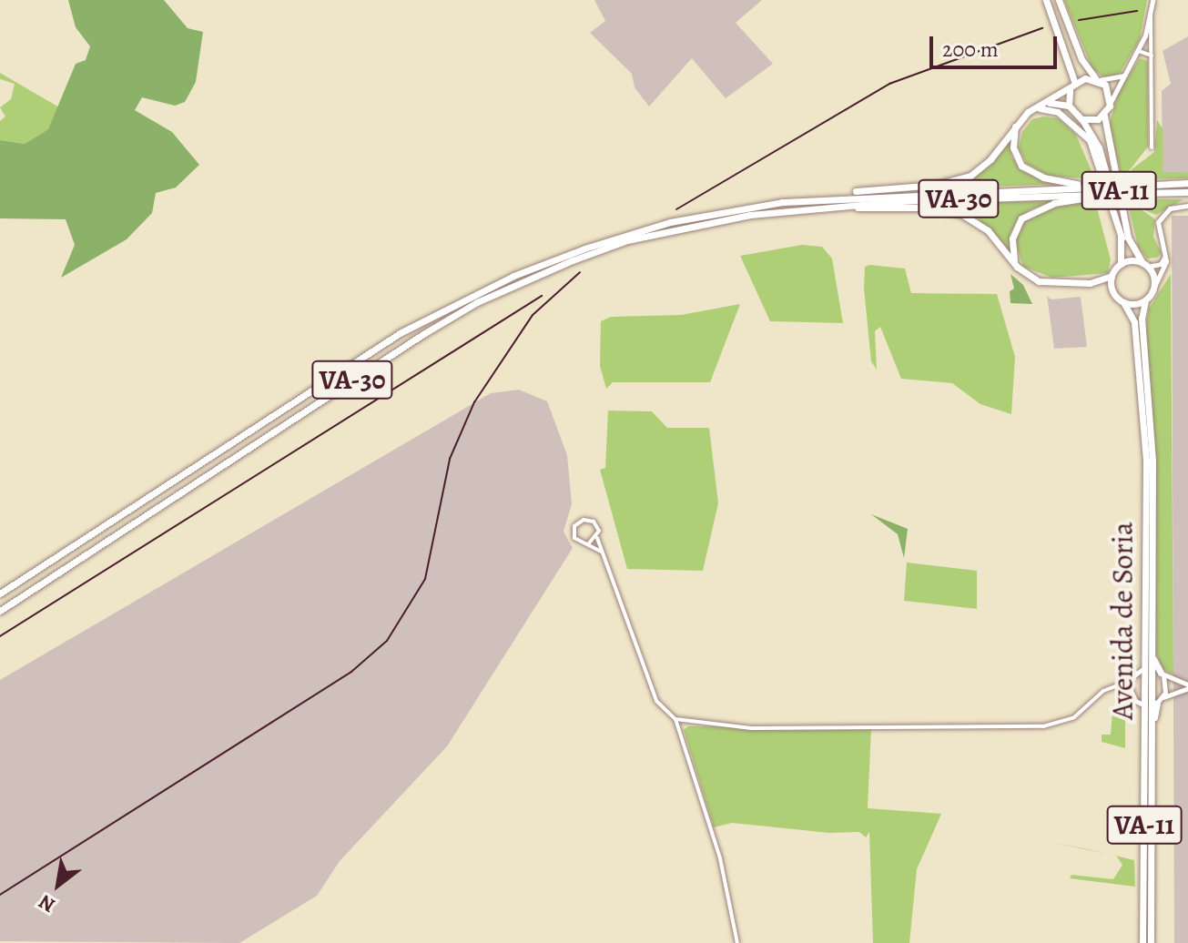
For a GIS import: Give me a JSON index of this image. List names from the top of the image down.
{
  "streets": {
    "highway": ["VA-11", "VA-30", "Avenida de Soria"]
  },
  "crossings": [
    ["VA-11", "Avenida de Soria"]
  ],
  "scale_bar": "200 m",
  "north": "bottom left"
}
